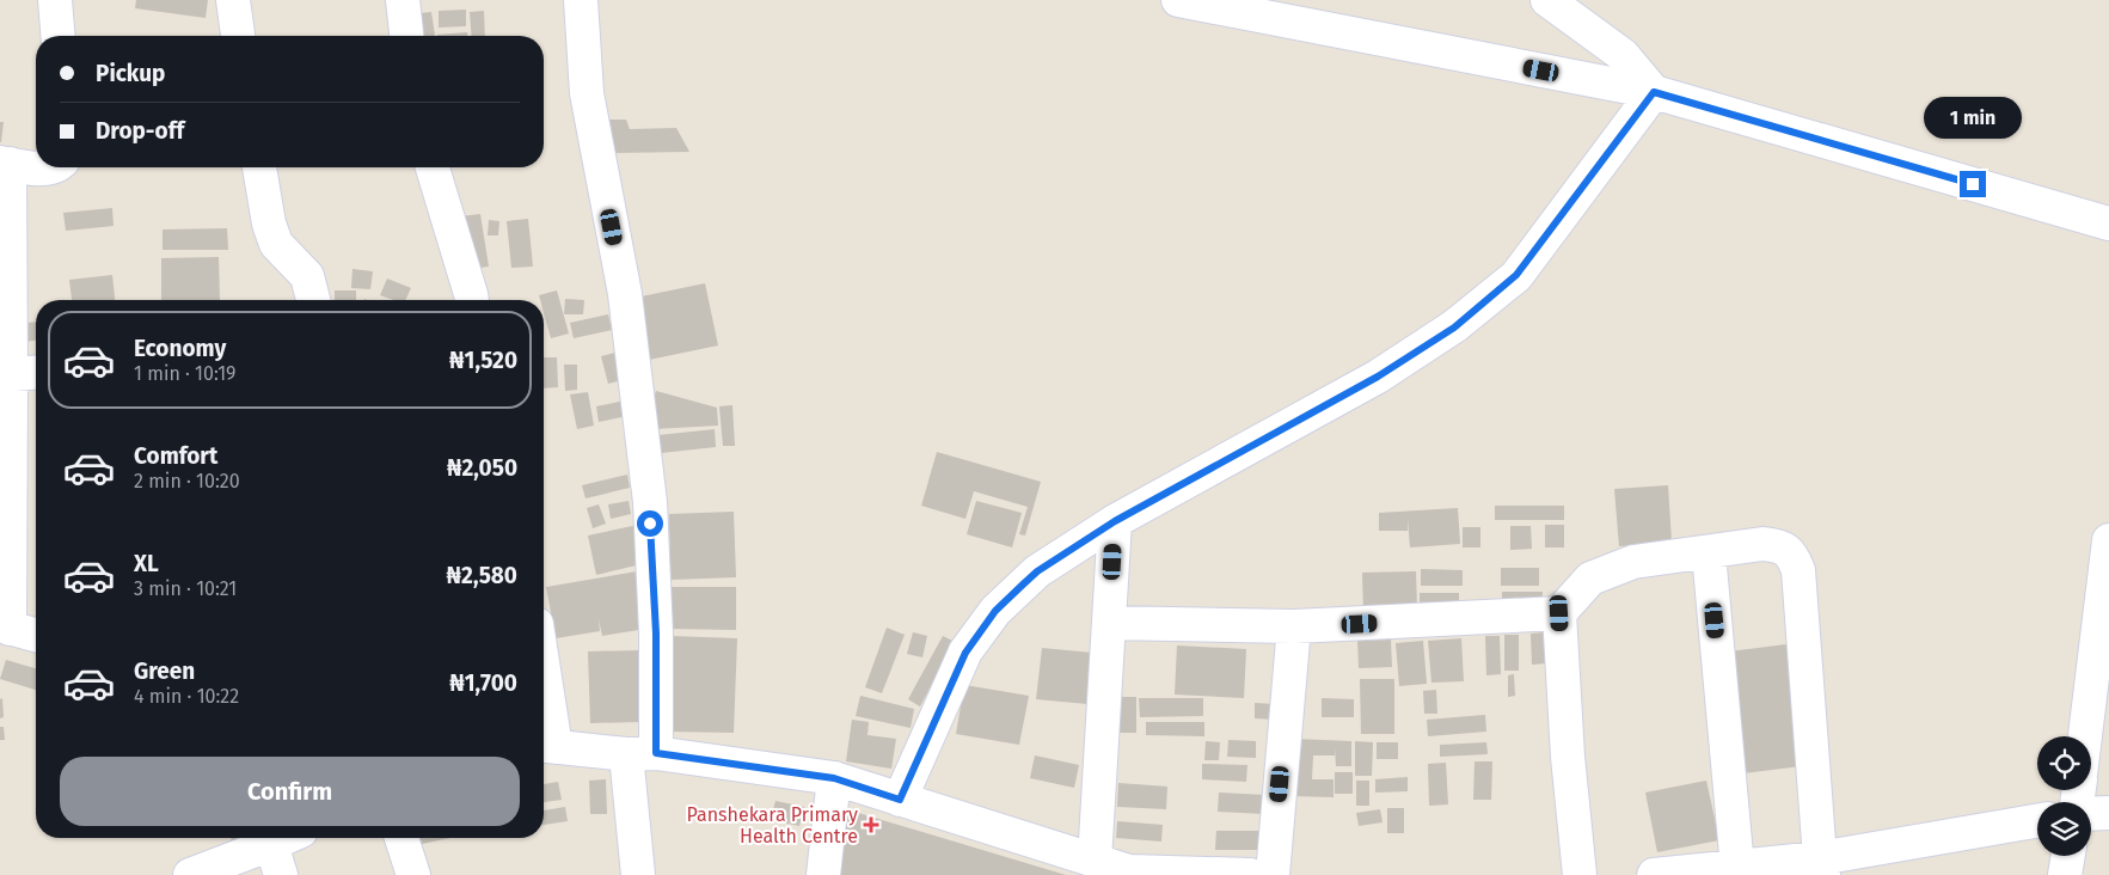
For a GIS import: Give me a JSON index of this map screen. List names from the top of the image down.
{
  "places": {
    "health": ["Panshekara Primary Health Centre"]
  },
  "page": {
    "banner": ["Pickup", "Drop-off"],
    "bubble": "1 min",
    "list": [
      {
        "name": "Economy",
        "note": "1 min · 10:19",
        "value": "₦1,520"
      },
      {
        "name": "Comfort",
        "note": "2 min · 10:20",
        "value": "₦2,050"
      },
      {
        "name": "XL",
        "note": "3 min · 10:21",
        "value": "₦2,580"
      },
      {
        "name": "Green",
        "note": "4 min · 10:22",
        "value": "₦1,700"
      }
    ],
    "buttons": "Confirm"
  }
}
